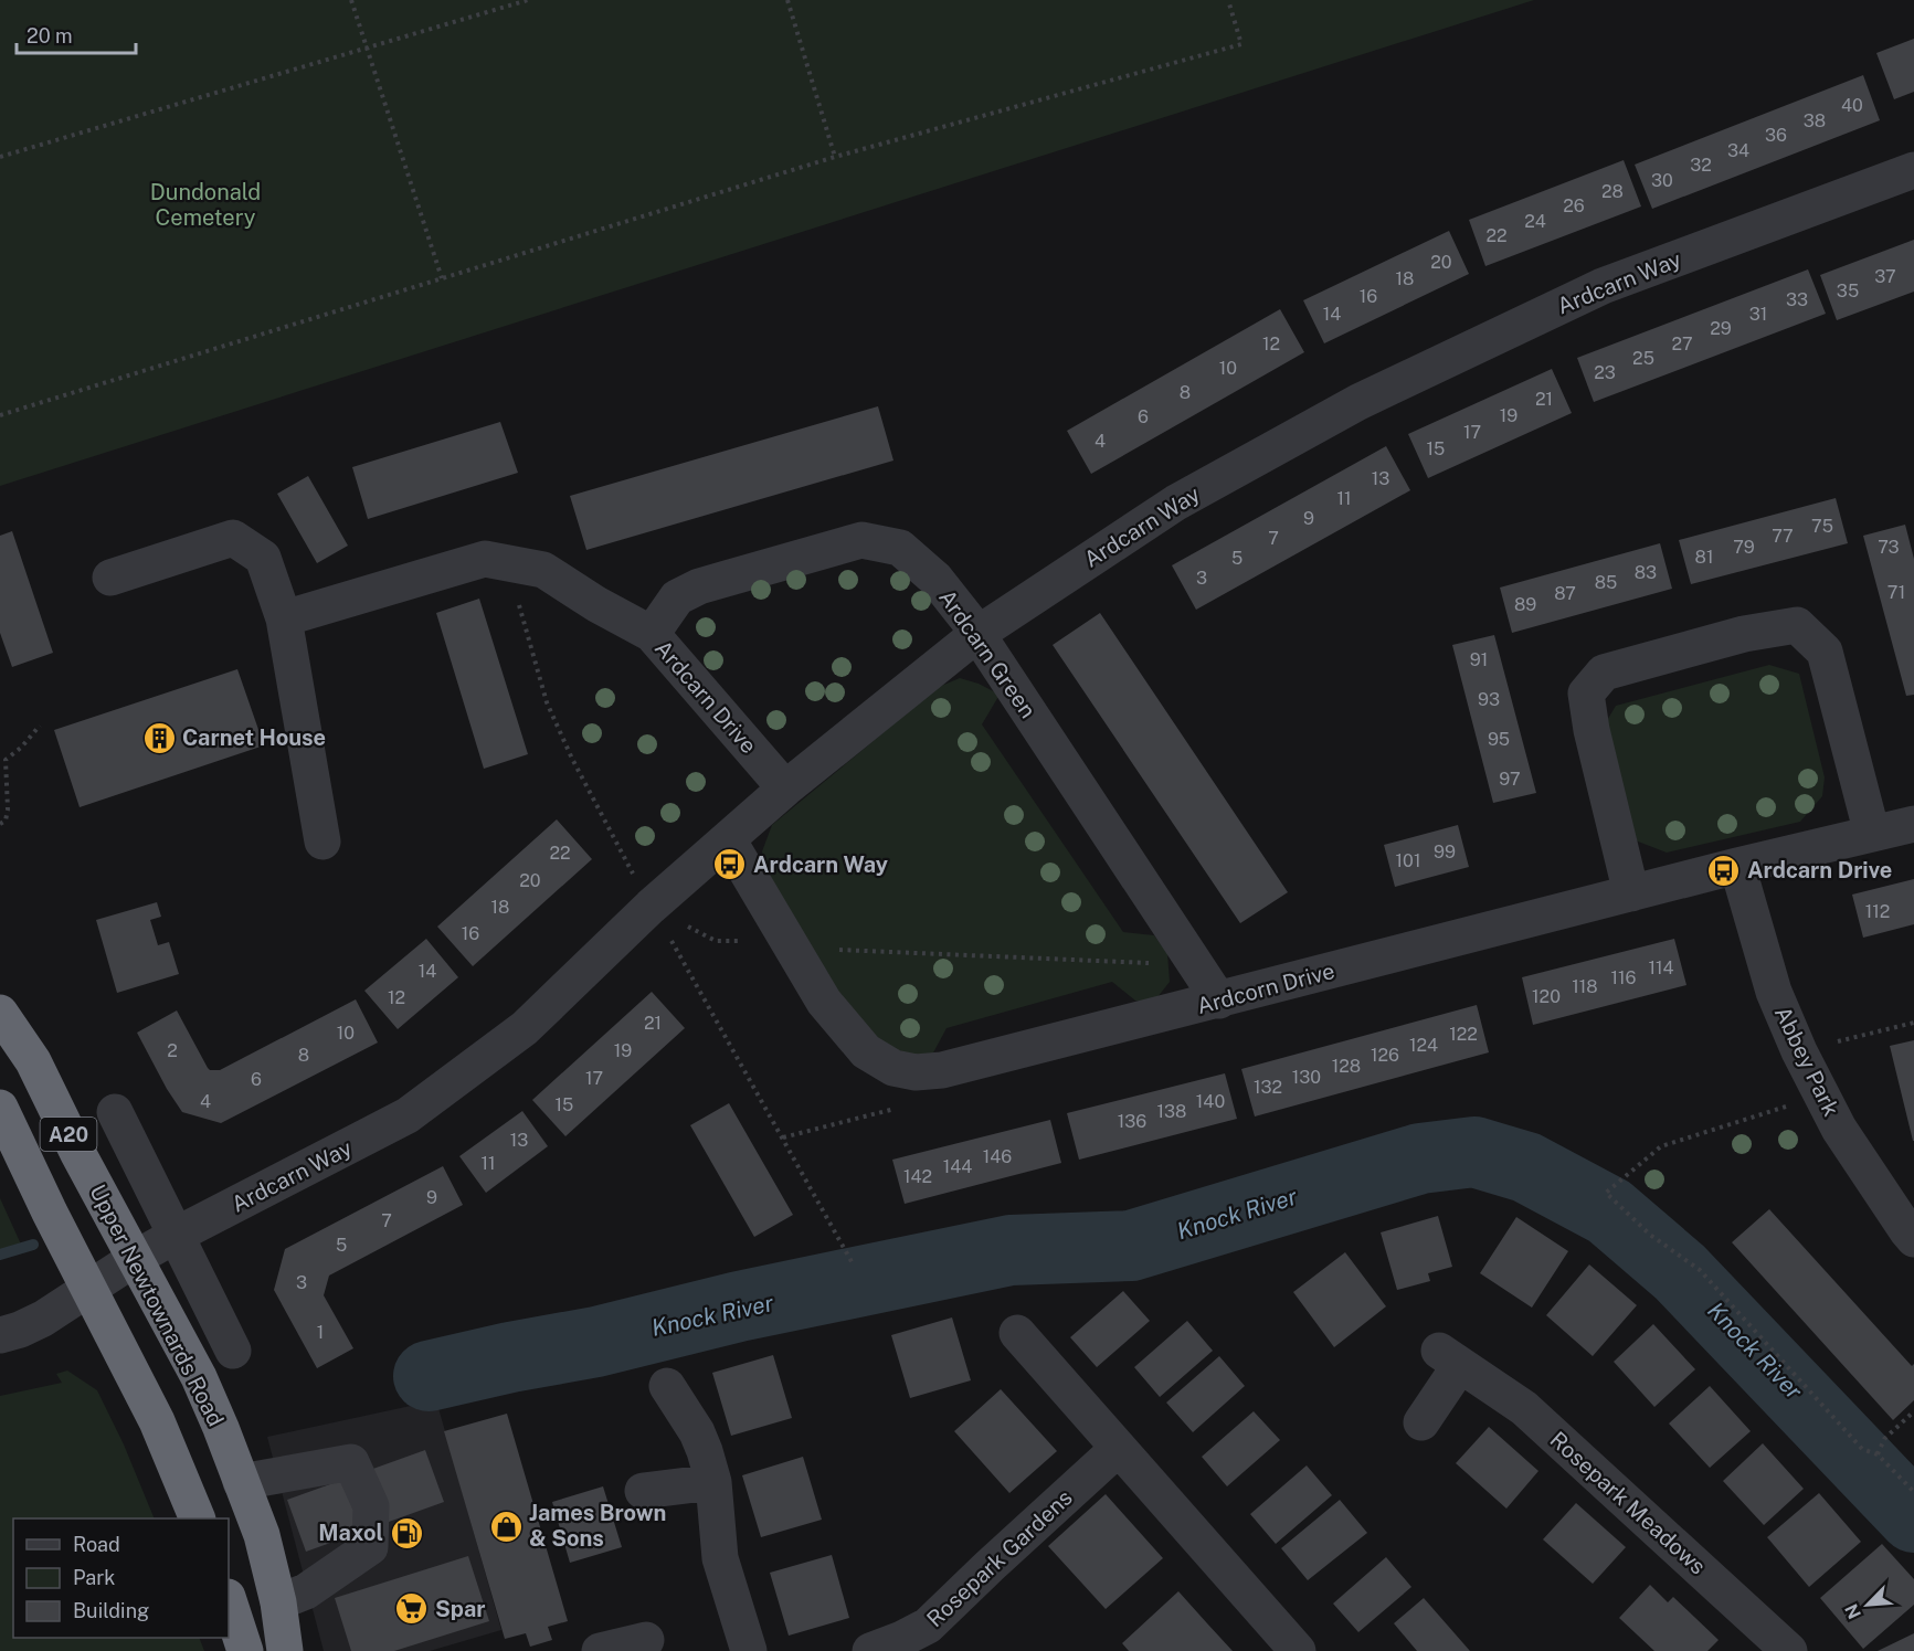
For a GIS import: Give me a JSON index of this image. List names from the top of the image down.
{
  "streets": {
    "highway": ["A20", "Upper Newtownards Road"],
    "street": [
      "Ardcarn Way",
      "Ardcarn Green",
      "Ardcarn Drive",
      "Ardcorn Drive",
      "Abbey Park",
      "Rosepark Meadows",
      "Rosepark Gardens"
    ]
  },
  "crossings": [
    ["Ardcarn Way", "Ardcarn Green"],
    ["Ardcarn Way", "Ardcarn Drive"],
    ["Ardcarn Way", "Ardcorn Drive"],
    ["Ardcarn Way", "A20"],
    ["Ardcarn Way", "Upper Newtownards Road"],
    ["Ardcarn Green", "Ardcarn Drive"],
    ["Ardcarn Green", "Ardcorn Drive"],
    ["Ardcorn Drive", "Abbey Park"]
  ],
  "water": ["Knock River"],
  "parks": ["Dundonald Cemetery"],
  "places": {
    "building": ["Carnet House"],
    "bus stop": ["Ardcarn Way", "Ardcarn Drive"],
    "shop": ["James Brown & Sons"],
    "fuel station": ["Maxol"],
    "supermarket": ["Spar"]
  },
  "house_numbers": [
    "40",
    "38",
    "36",
    "34",
    "32",
    "30",
    "28",
    "26",
    "24",
    "22",
    "20",
    "37",
    "18",
    "35",
    "16",
    "33",
    "14",
    "31",
    "29",
    "12",
    "27",
    "25",
    "10",
    "23",
    "8",
    "21",
    "19",
    "6",
    "17",
    "4",
    "15",
    "13",
    "11",
    "9",
    "75",
    "77",
    "7",
    "79",
    "73",
    "81",
    "5",
    "83",
    "3",
    "85",
    "71",
    "87",
    "89",
    "91",
    "93",
    "95",
    "97",
    "99",
    "22",
    "101",
    "20",
    "18",
    "112",
    "16",
    "114",
    "14",
    "116",
    "118",
    "120",
    "12",
    "21",
    "10",
    "122",
    "124",
    "2",
    "19",
    "8",
    "126",
    "128",
    "130",
    "17",
    "6",
    "132",
    "4",
    "140",
    "15",
    "138",
    "136",
    "13",
    "146",
    "11",
    "144",
    "142",
    "9",
    "7",
    "5",
    "3",
    "1"
  ],
  "legend": ["Road", "Park", "Building"],
  "scale_bar": "20 m",
  "north": "bottom left"
}
